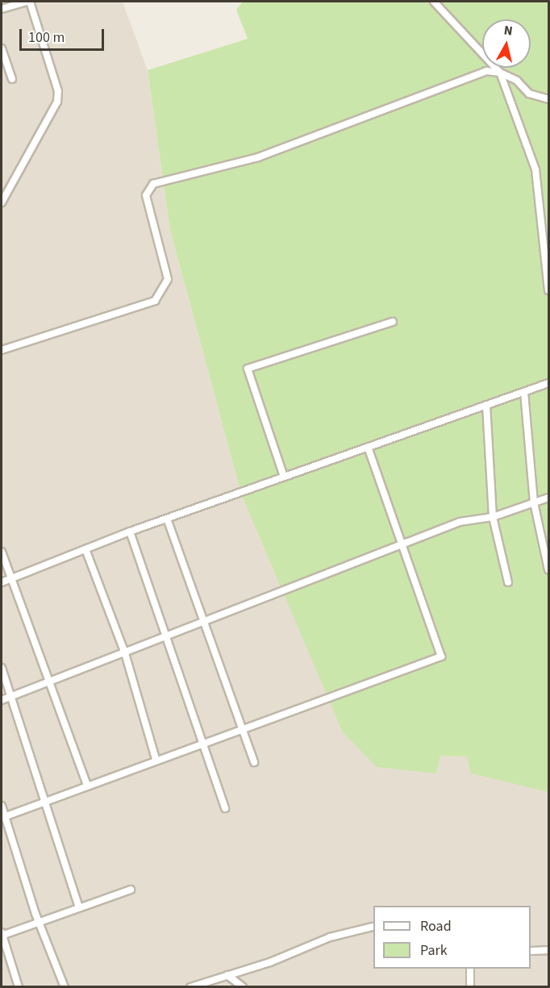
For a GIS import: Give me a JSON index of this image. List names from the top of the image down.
{
  "legend": ["Road", "Park"],
  "scale_bar": "100 m",
  "north": "top"
}
